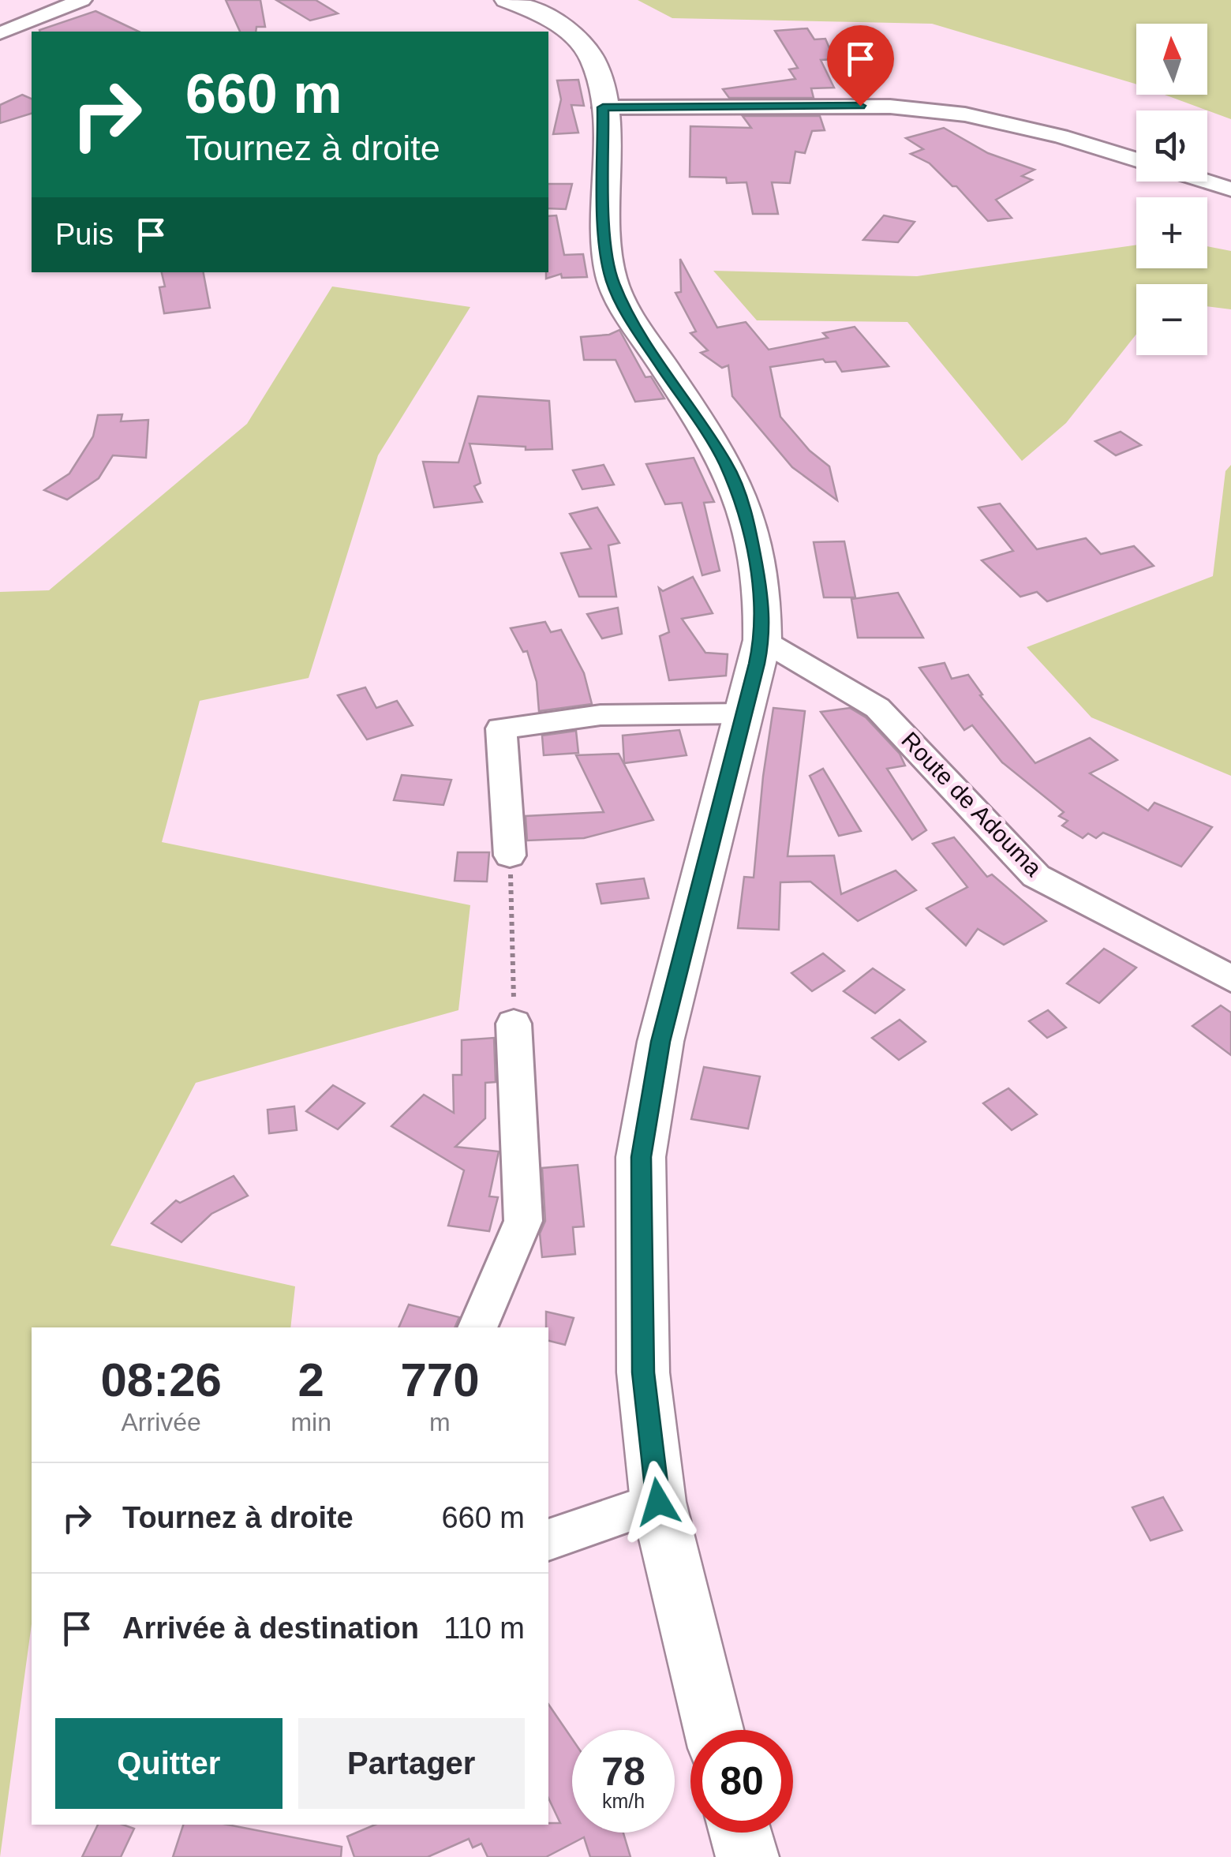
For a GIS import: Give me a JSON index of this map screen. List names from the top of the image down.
{
  "streets": {
    "street": ["Route de Adouma"]
  },
  "north": "top",
  "page": {
    "map_buttons": ["+", "−"],
    "turn": ["660 m", "Tournez à droite"],
    "then": "Puis",
    "eta": [
      "08:26",
      "Arrivée",
      "2",
      "min",
      "770",
      "m"
    ],
    "list": [
      {
        "name": "Tournez à droite",
        "value": "660 m"
      },
      {
        "name": "Arrivée à destination",
        "value": "110 m"
      }
    ],
    "buttons": ["Quitter", "Partager"],
    "speed": "78 km/h",
    "limit": "80"
  }
}
